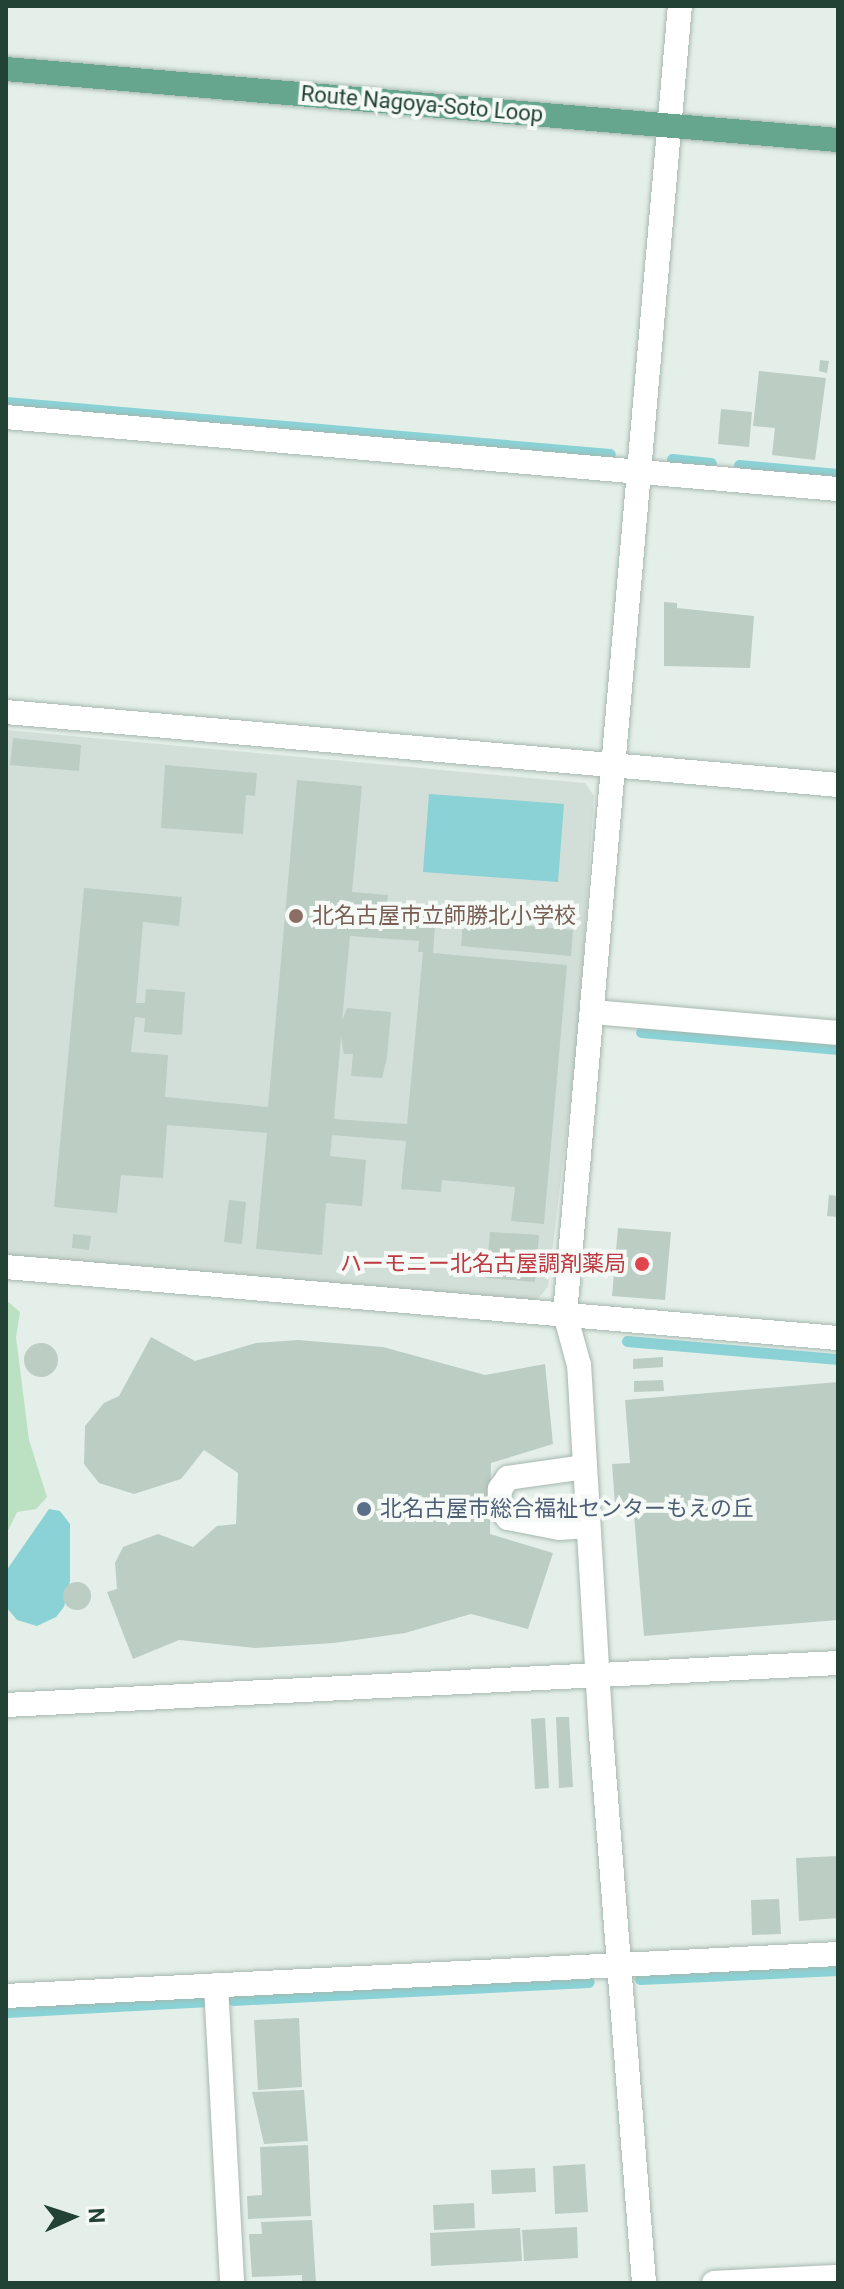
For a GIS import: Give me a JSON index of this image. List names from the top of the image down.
{
  "streets": {
    "main road": ["Route Nagoya-Soto Loop"]
  },
  "places": ["北名古屋市立師勝北小学校", "ハーモニー北名古屋調剤薬局", "北名古屋市総合福祉センターもえの丘"],
  "north": "right"
}
